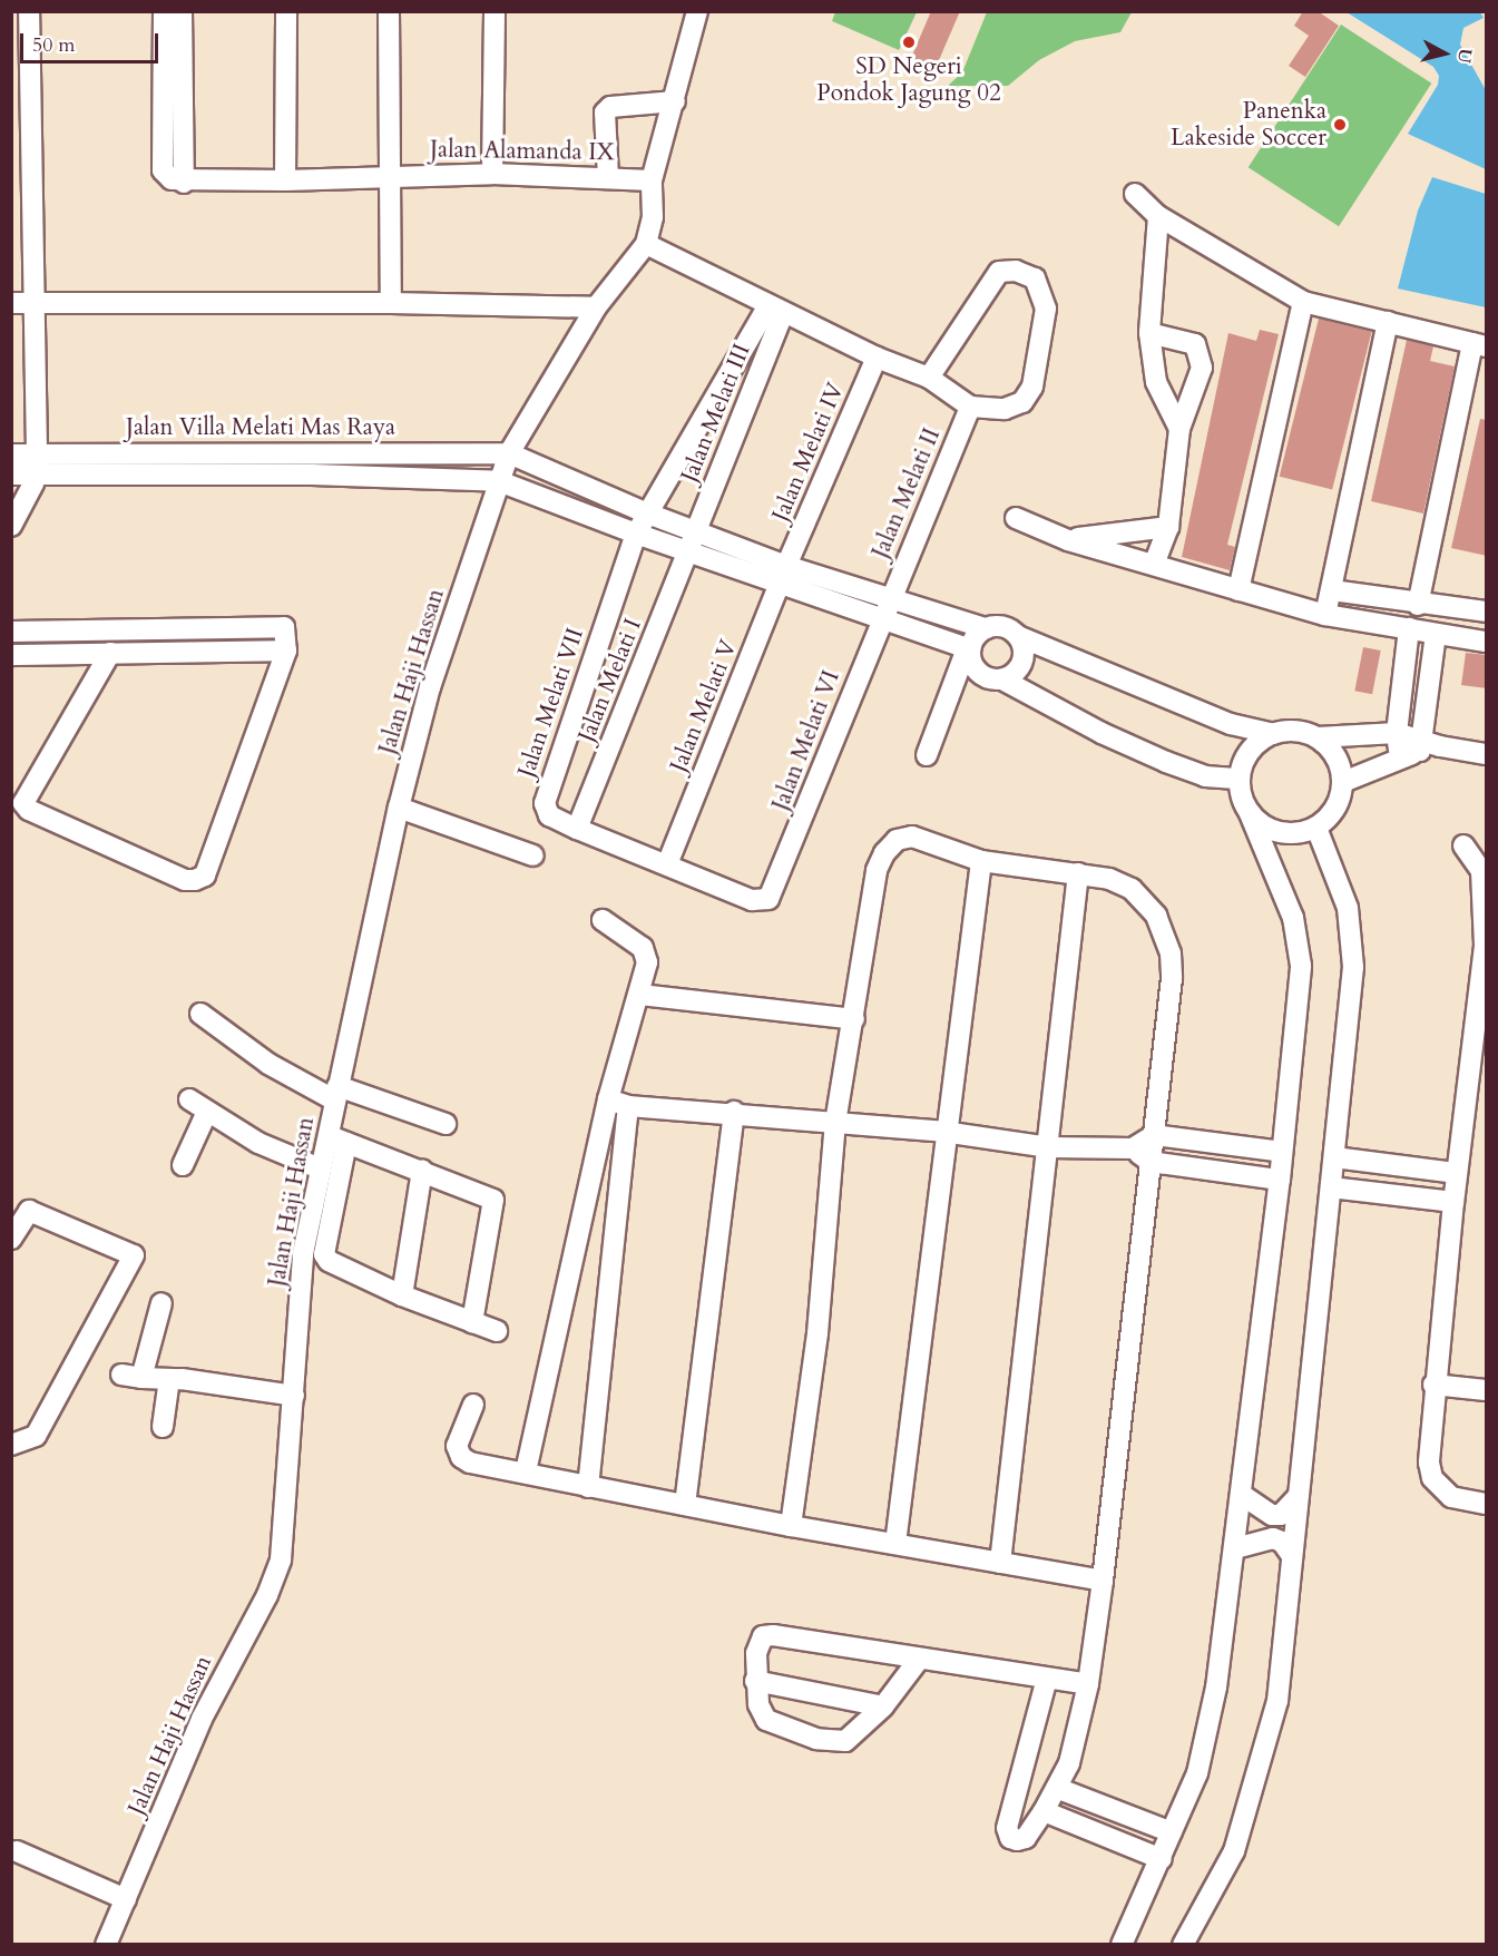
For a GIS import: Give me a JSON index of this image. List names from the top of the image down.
{
  "streets": {
    "street": [
      "Jalan Alamanda IX",
      "Jalan Melati III",
      "Jalan Villa Melati Mas Raya",
      "Jalan Melati IV",
      "Jalan Melati II",
      "Jalan Haji Hassan",
      "Jalan Melati I",
      "Jalan Melati VII",
      "Jalan Melati V",
      "Jalan Melati VI"
    ]
  },
  "crossings": [
    ["Jalan Melati III", "Jalan Villa Melati Mas Raya"],
    ["Jalan Melati III", "Jalan Melati I"],
    ["Jalan Villa Melati Mas Raya", "Jalan Haji Hassan"],
    ["Jalan Villa Melati Mas Raya", "Jalan Melati I"],
    ["Jalan Villa Melati Mas Raya", "Jalan Melati VII"],
    ["Jalan Melati IV", "Jalan Melati V"],
    ["Jalan Melati II", "Jalan Melati VI"],
    ["Jalan Melati I", "Jalan Melati VII"],
    ["Jalan Melati VII", "Jalan Melati V"],
    ["Jalan Melati VII", "Jalan Melati VI"]
  ],
  "places": ["SD Negeri Pondok Jagung 02", "Panenka Lakeside Soccer"],
  "scale_bar": "50 m",
  "north": "right"
}
